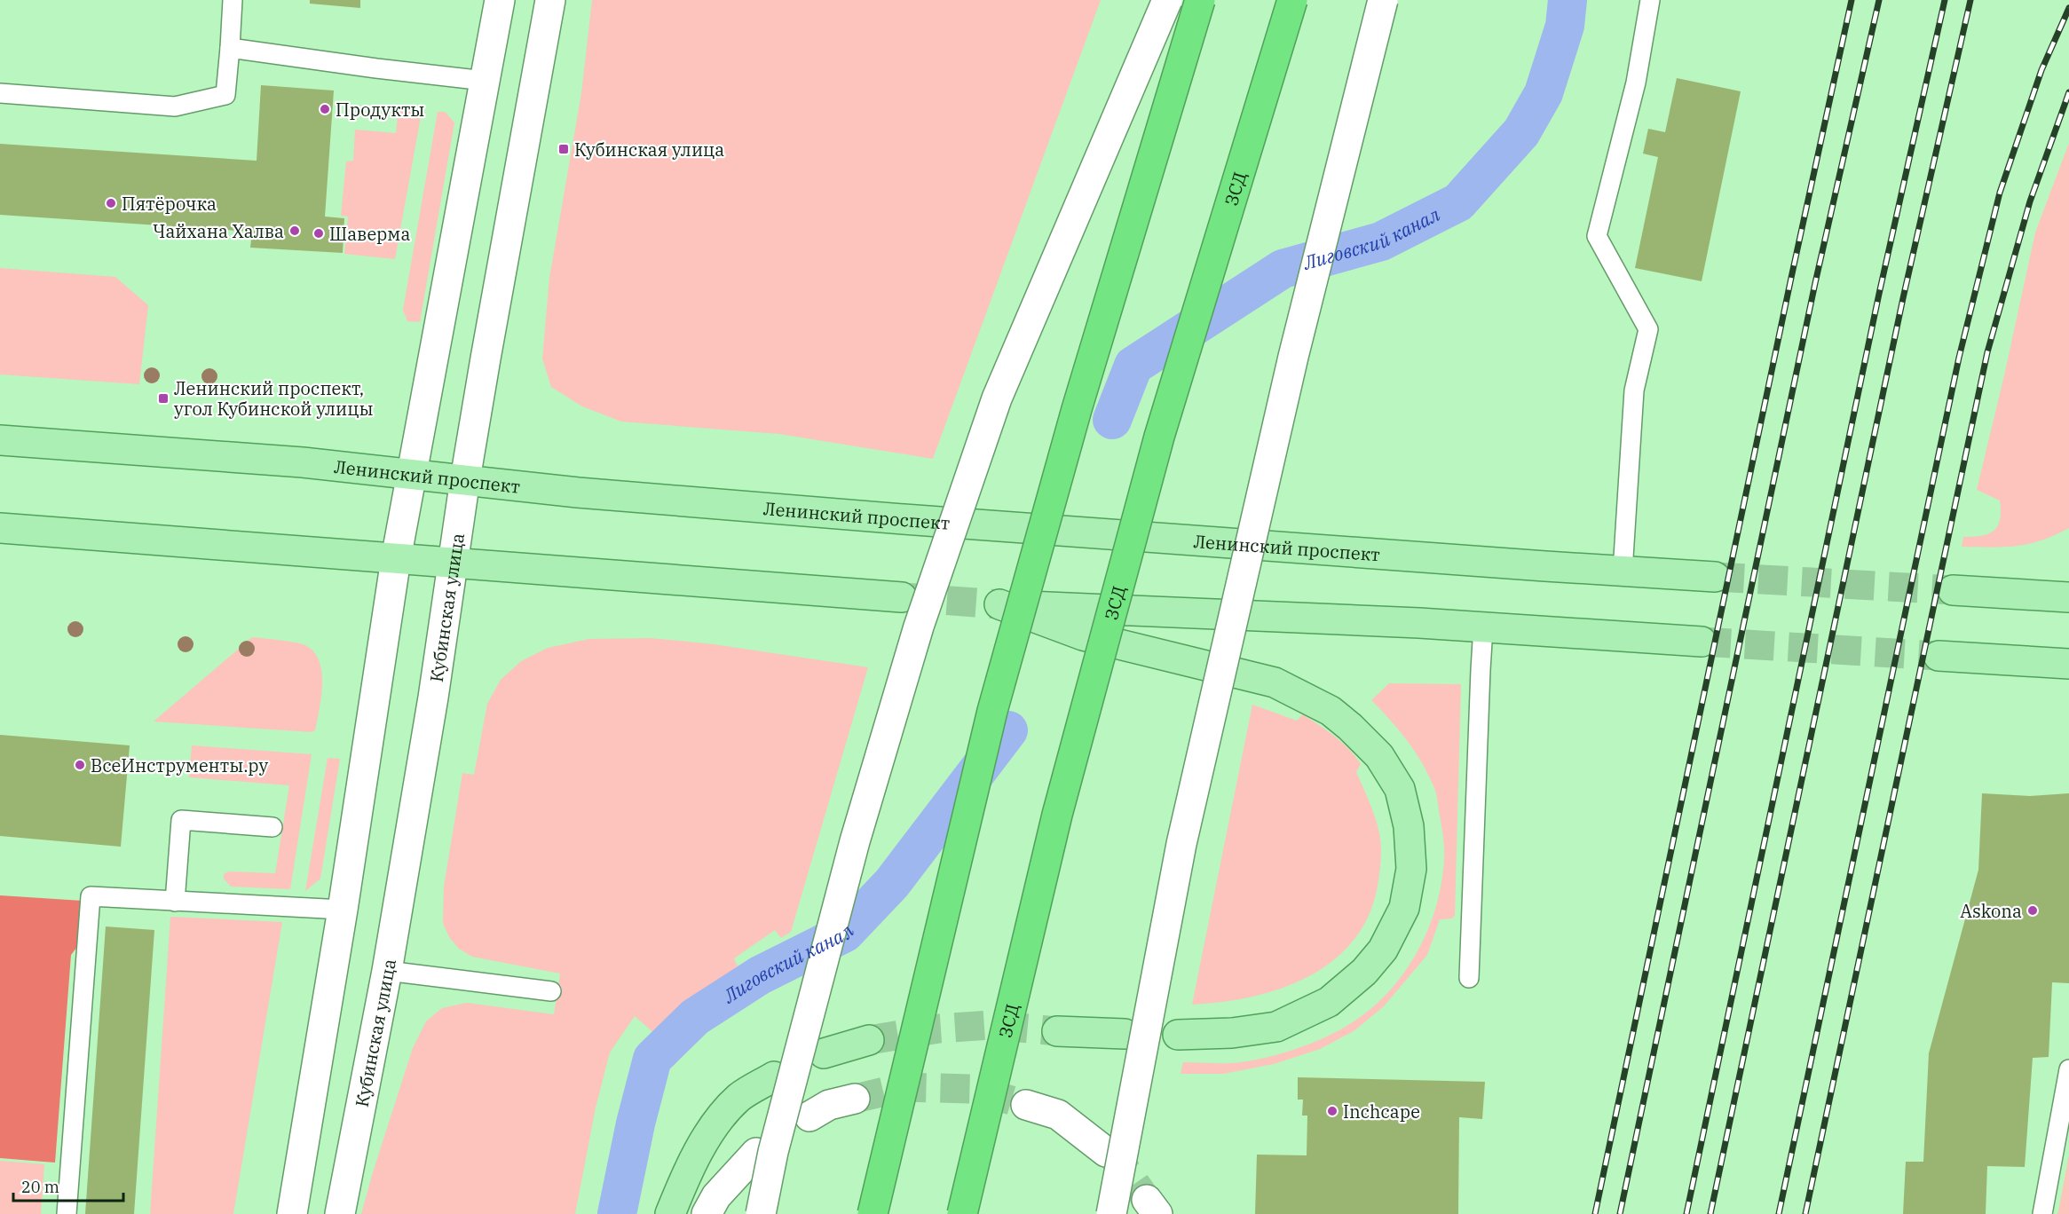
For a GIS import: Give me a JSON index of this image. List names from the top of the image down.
{
  "streets": {
    "highway": ["ЗСД"],
    "main road": ["Ленинский проспект", "Кубинская улица"]
  },
  "crossings": [
    ["Ленинский проспект", "Кубинская улица"]
  ],
  "water": ["Лиговский канал"],
  "places": {
    "other": [
      "Продукты",
      "Пятёрочка",
      "Чайхана Халва",
      "Шаверма",
      "ВсеИнструменты.ру",
      "Askona",
      "Inchcape"
    ],
    "transit": ["Кубинская улица", "Ленинский проспект, угол Кубинской улицы"]
  },
  "scale_bar": "20 m"
}
